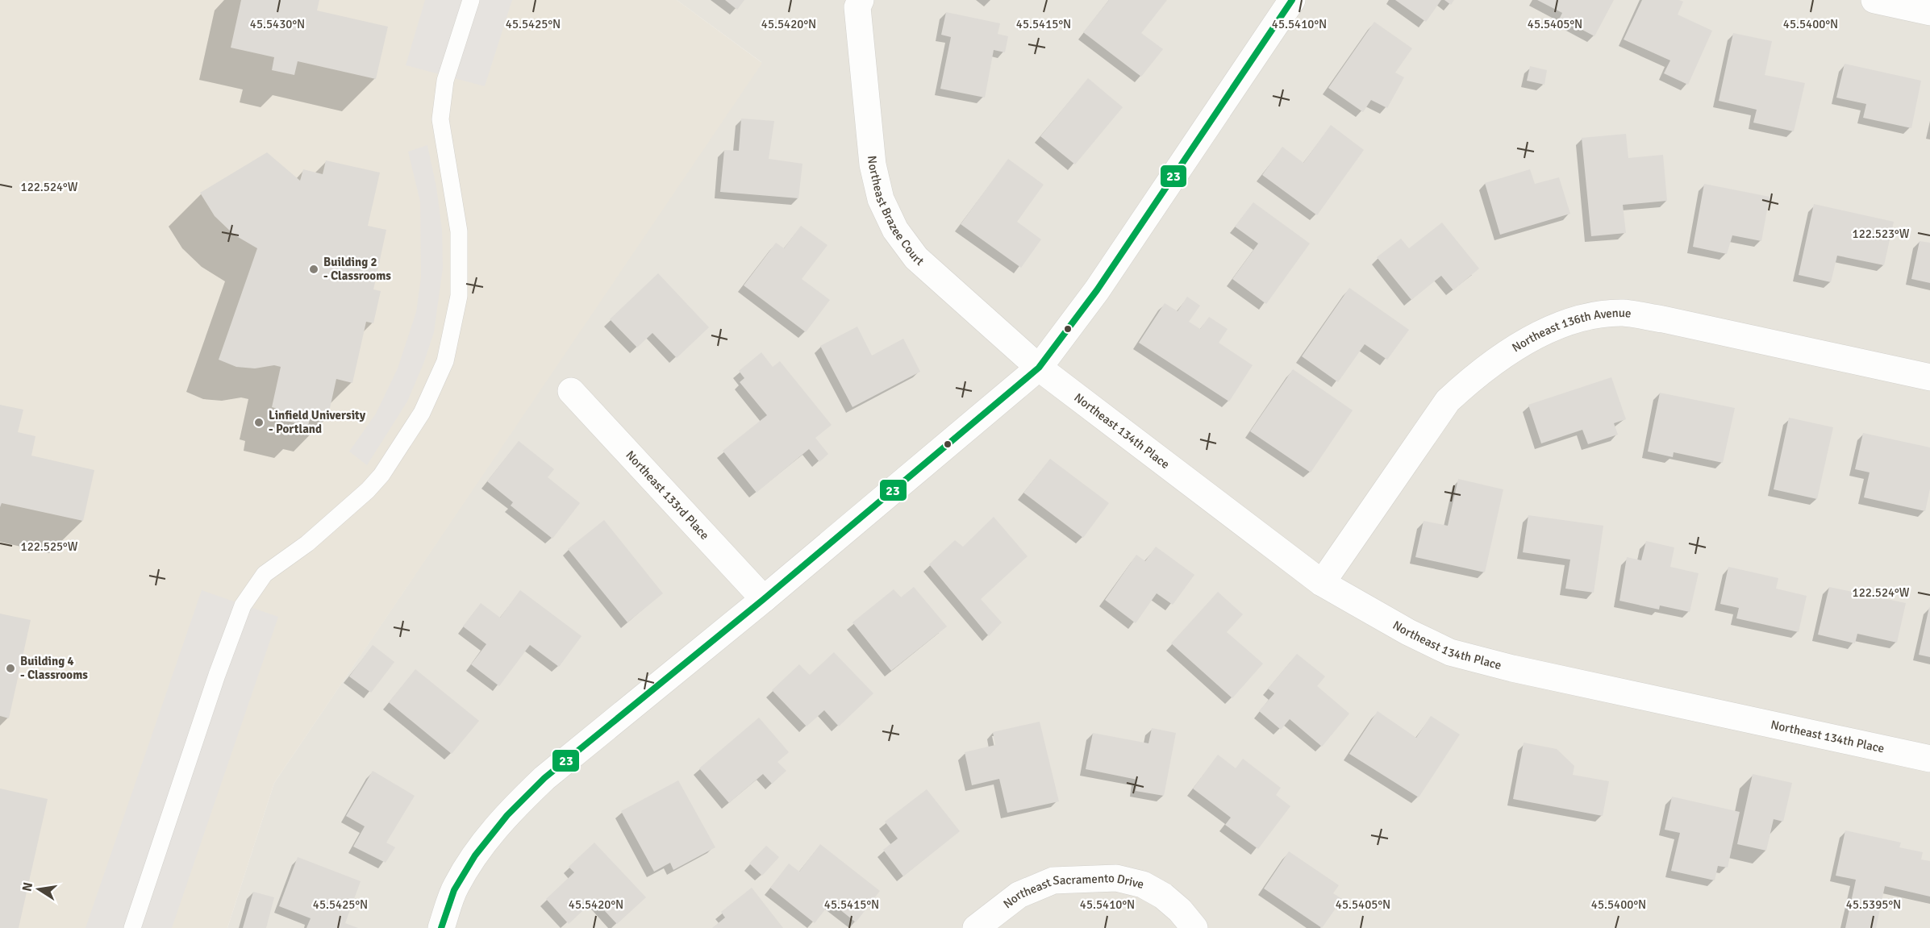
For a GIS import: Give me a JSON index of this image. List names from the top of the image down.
{
  "streets": {
    "street": [
      "Northeast Brazee Court",
      "Northeast 136th Avenue",
      "Northeast 134th Place",
      "Northeast 133rd Place",
      "Northeast Sacramento Drive"
    ]
  },
  "crossings": [
    ["Northeast Brazee Court", "Northeast 134th Place"],
    ["Northeast 136th Avenue", "Northeast 134th Place"]
  ],
  "places": ["Building 2 - Classrooms", "Linfield University - Portland", "Building 4 - Classrooms"],
  "lines": ["transit line 23"],
  "north": "left",
  "coordinates": [
    "45.5430°N",
    "45.5425°N",
    "45.5420°N",
    "45.5415°N",
    "45.5410°N",
    "45.5405°N",
    "45.5400°N",
    "122.524°W",
    "122.523°W",
    "122.525°W",
    "45.5395°N"
  ]
}
